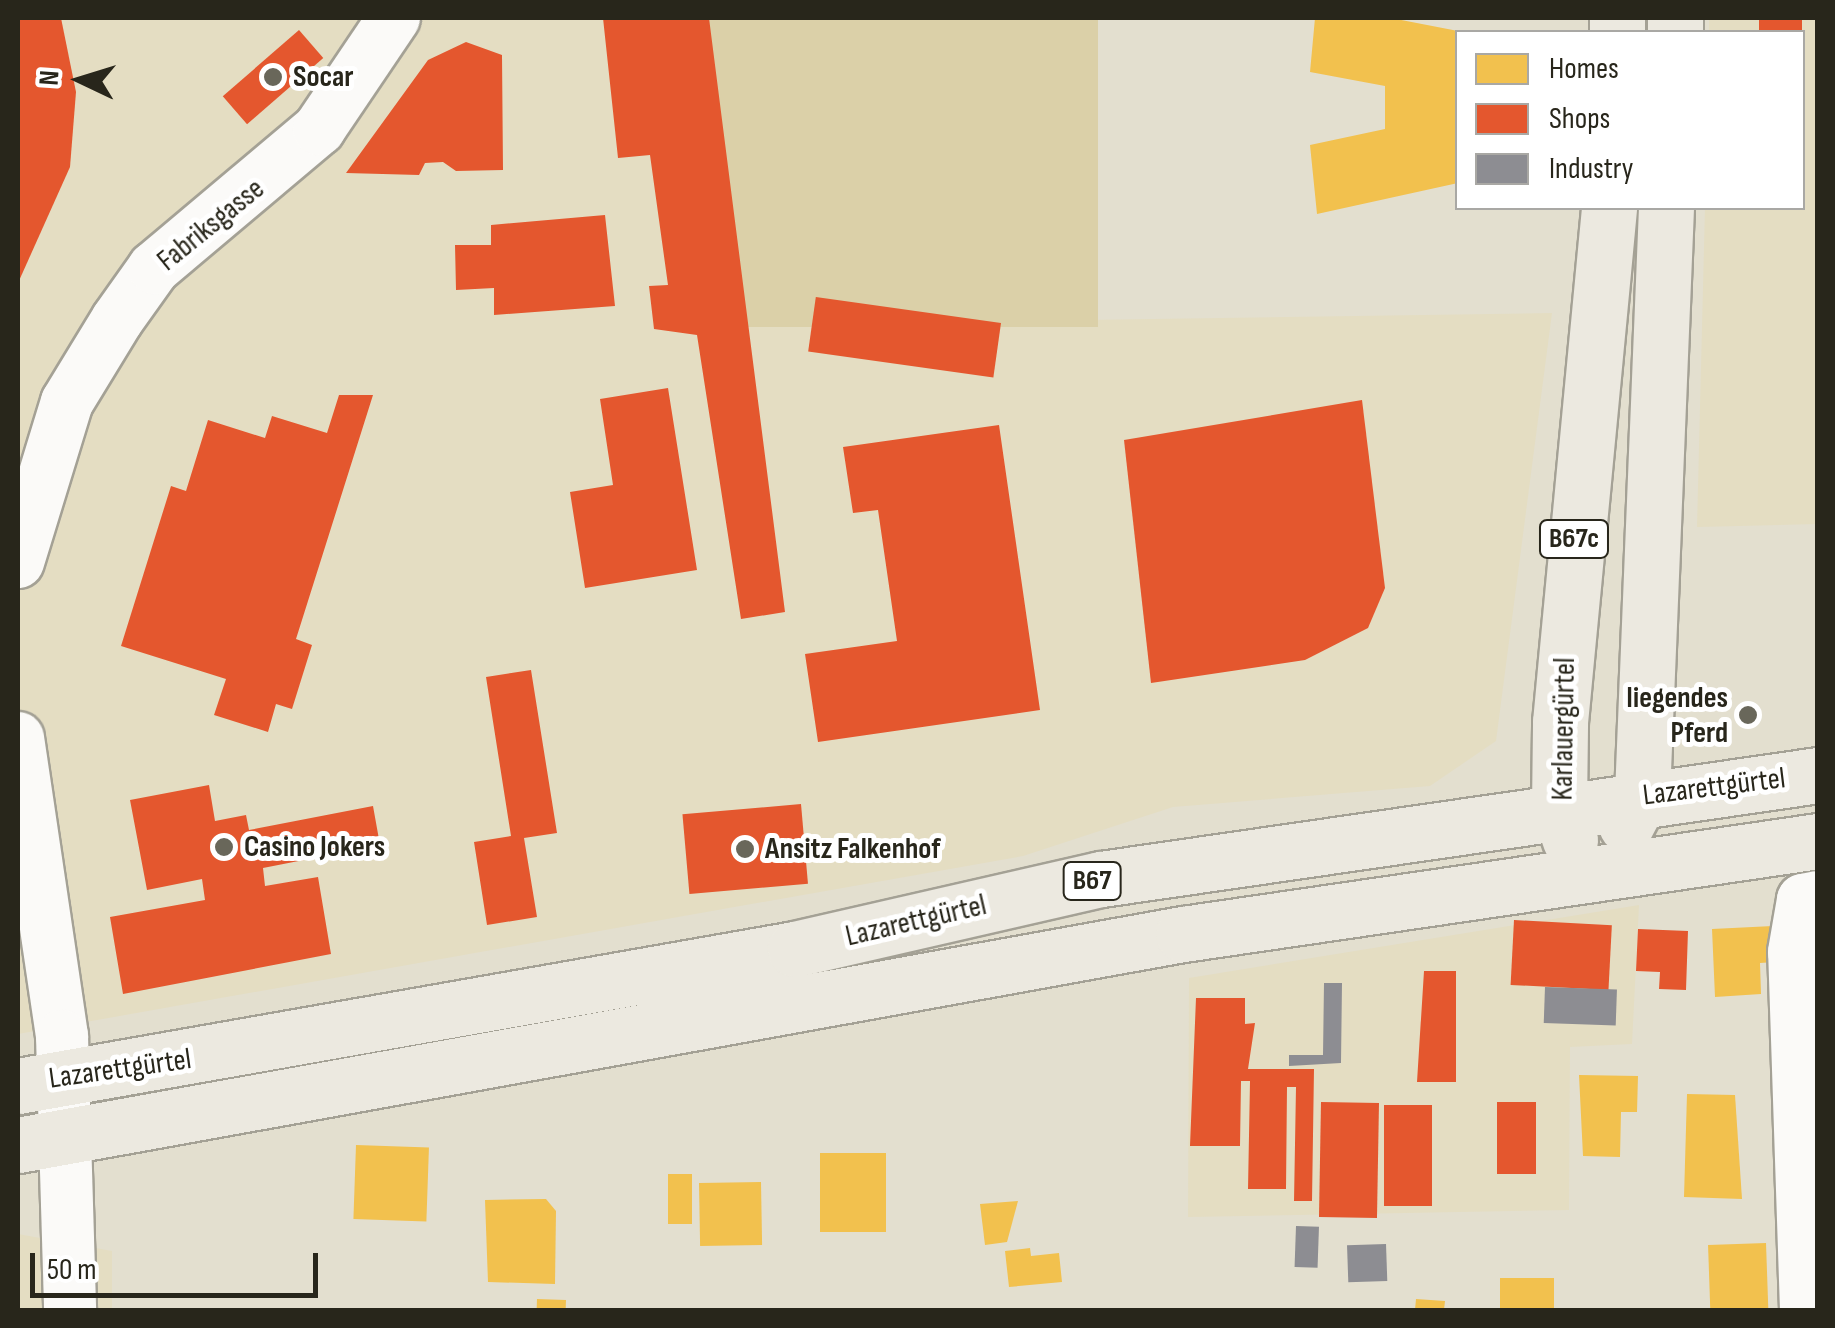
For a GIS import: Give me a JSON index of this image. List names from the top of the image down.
{
  "streets": {
    "main road": [
      "B67c",
      "Karlauergürtel",
      "Lazarettgürtel",
      "B67"
    ],
    "street": ["Fabriksgasse"]
  },
  "crossings": [
    ["B67c", "Karlauergürtel"],
    ["B67c", "Lazarettgürtel"],
    ["Karlauergürtel", "Lazarettgürtel"]
  ],
  "places": [
    "Socar",
    "liegendes Pferd",
    "Casino Jokers",
    "Ansitz Falkenhof"
  ],
  "legend": ["Homes", "Shops", "Industry"],
  "scale_bar": "50 m",
  "north": "left"
}
